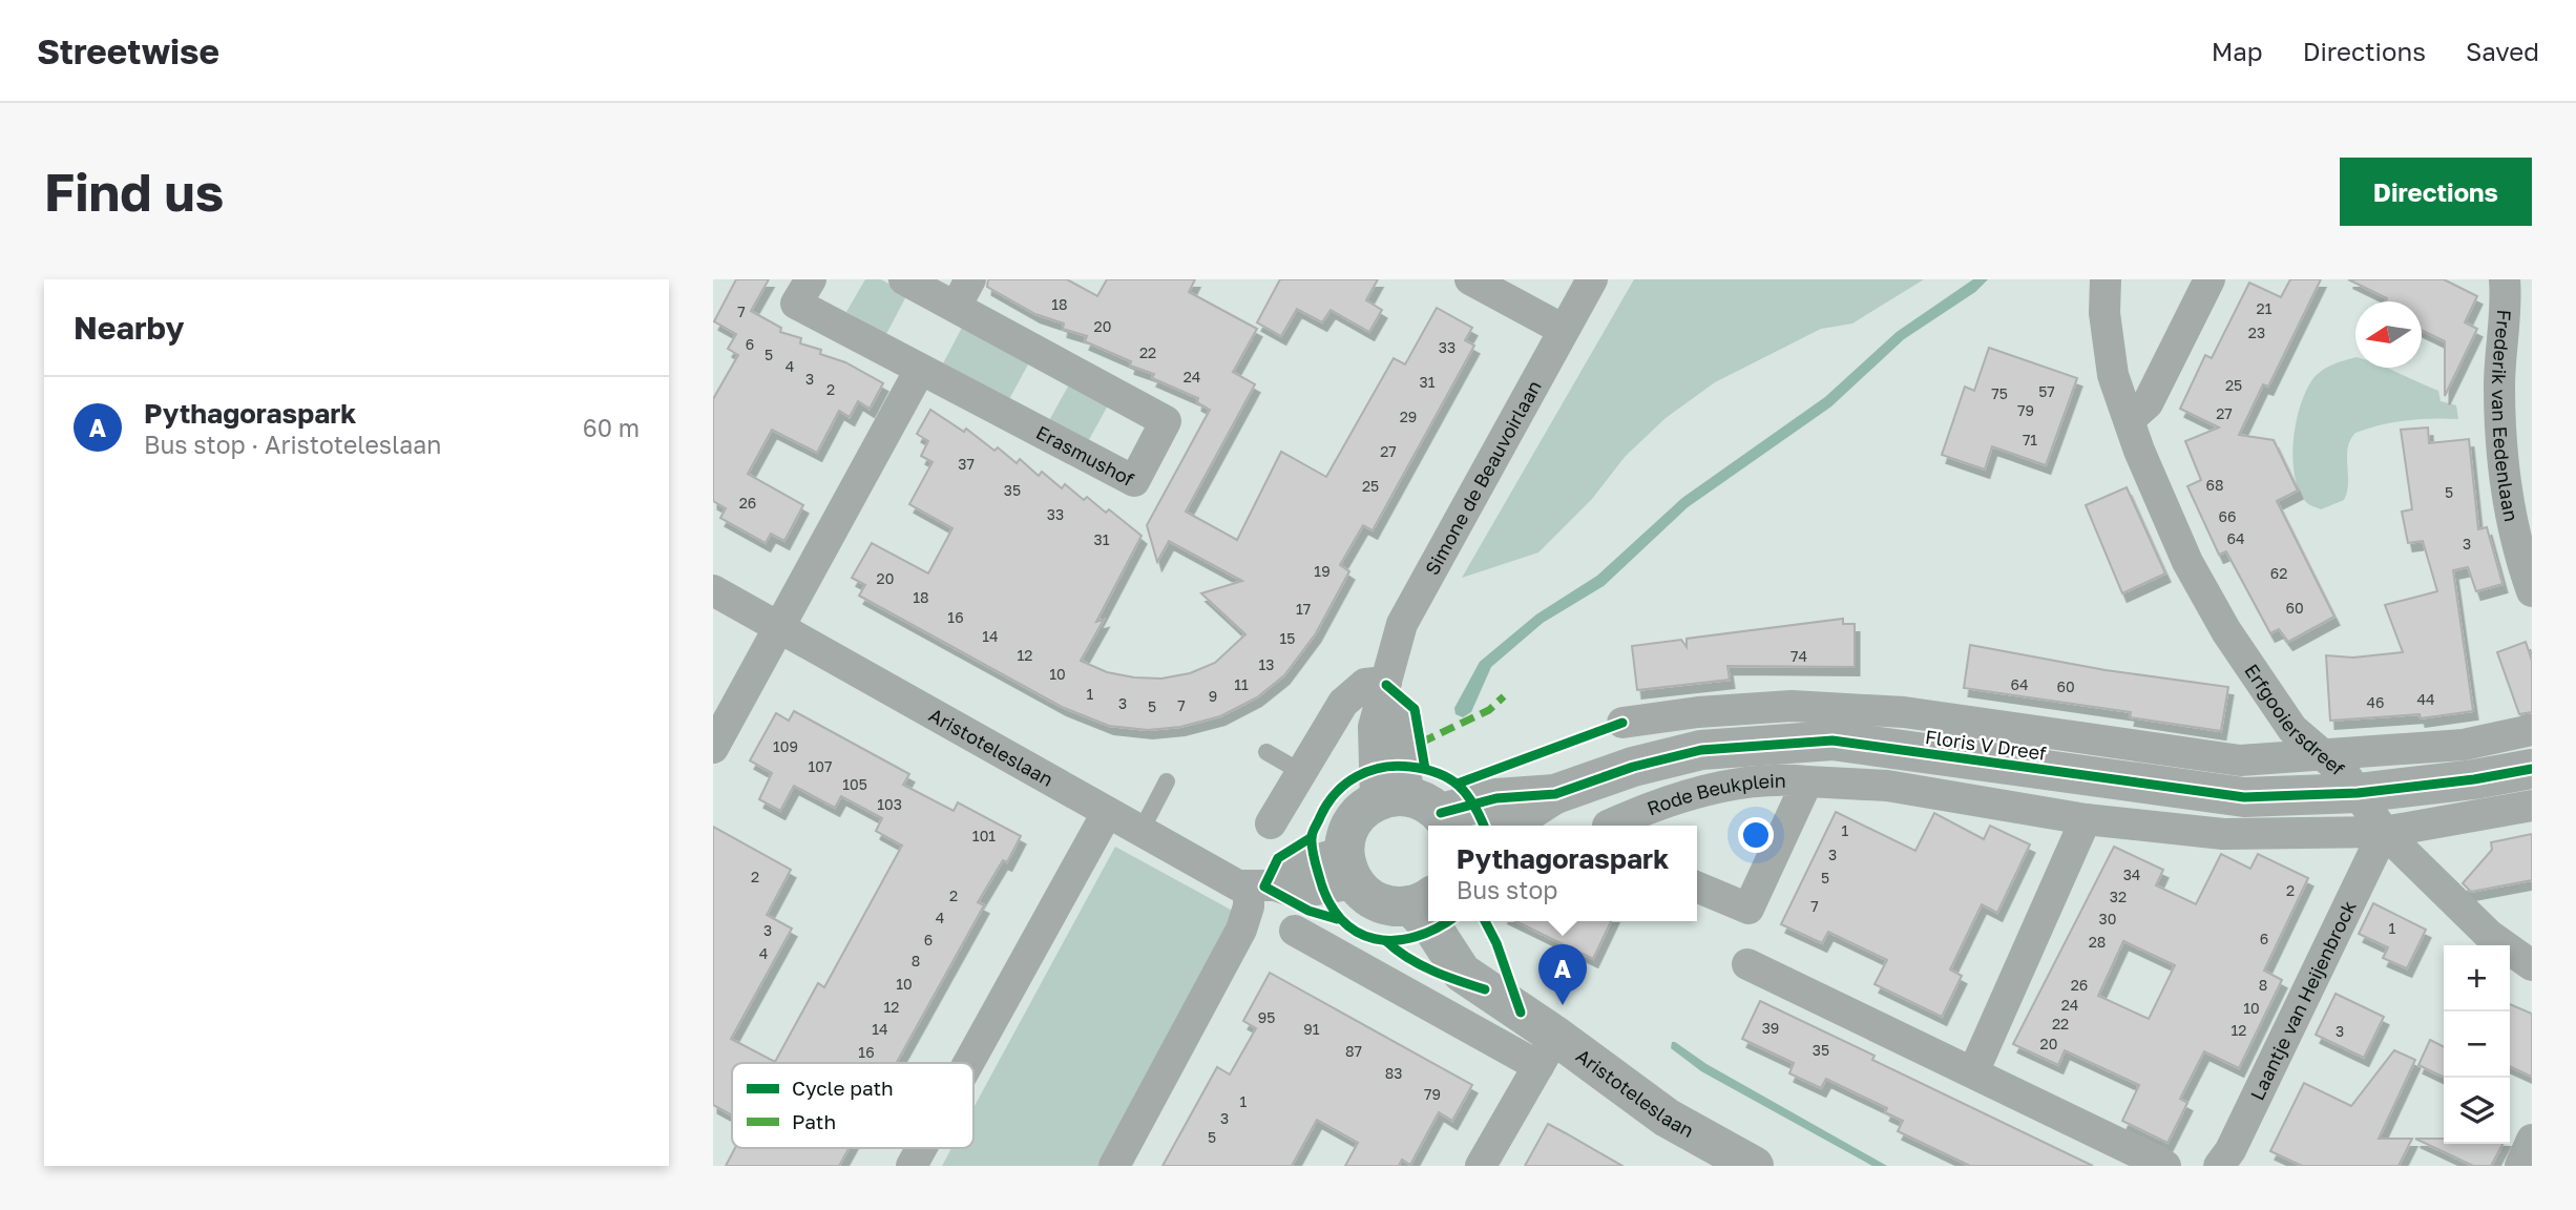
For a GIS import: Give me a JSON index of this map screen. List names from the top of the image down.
{
  "streets": {
    "street": [
      "Frederik van Eedenlaan",
      "Erasmushof",
      "Simone de Beauvoirlaan",
      "Erfgooiersdreef",
      "Floris V Dreef",
      "Aristoteleslaan",
      "Rode Beukplein",
      "Laantje van Heijenbrock"
    ]
  },
  "crossings": [
    ["Erfgooiersdreef", "Floris V Dreef"],
    ["Erfgooiersdreef", "Laantje van Heijenbrock"]
  ],
  "house_numbers": [
    "18",
    "21",
    "7",
    "20",
    "23",
    "6",
    "33",
    "22",
    "5",
    "4",
    "24",
    "3",
    "31",
    "25",
    "2",
    "57",
    "75",
    "79",
    "27",
    "29",
    "71",
    "27",
    "37",
    "68",
    "25",
    "35",
    "5",
    "26",
    "33",
    "66",
    "64",
    "31",
    "3",
    "19",
    "62",
    "20",
    "18",
    "60",
    "17",
    "16",
    "14",
    "15",
    "12",
    "74",
    "13",
    "10",
    "11",
    "64",
    "60",
    "1",
    "9",
    "44",
    "46",
    "3",
    "7",
    "5",
    "109",
    "107",
    "105",
    "103",
    "1",
    "101",
    "3",
    "34",
    "2",
    "5",
    "2",
    "2",
    "32",
    "7",
    "4",
    "30",
    "1",
    "3",
    "6",
    "6",
    "28",
    "4",
    "8",
    "10",
    "26",
    "8",
    "24",
    "12",
    "10",
    "95",
    "22",
    "39",
    "14",
    "91",
    "12",
    "3",
    "20",
    "35",
    "87",
    "16",
    "83",
    "79",
    "1",
    "3",
    "5"
  ],
  "legend": ["Cycle path", "Path"],
  "north": "left",
  "page": {
    "header": "Streetwise",
    "nav": ["Map", "Directions", "Saved"],
    "buttons": "Directions",
    "title": "Find us",
    "heading": "Nearby",
    "list": [
      {
        "mark": "A",
        "name": "Pythagoraspark",
        "note": "Bus stop · Aristoteleslaan",
        "value": "60 m"
      }
    ],
    "popup": ["Pythagoraspark", "Bus stop"],
    "pins": "A",
    "map_buttons": ["+", "−"]
  }
}
